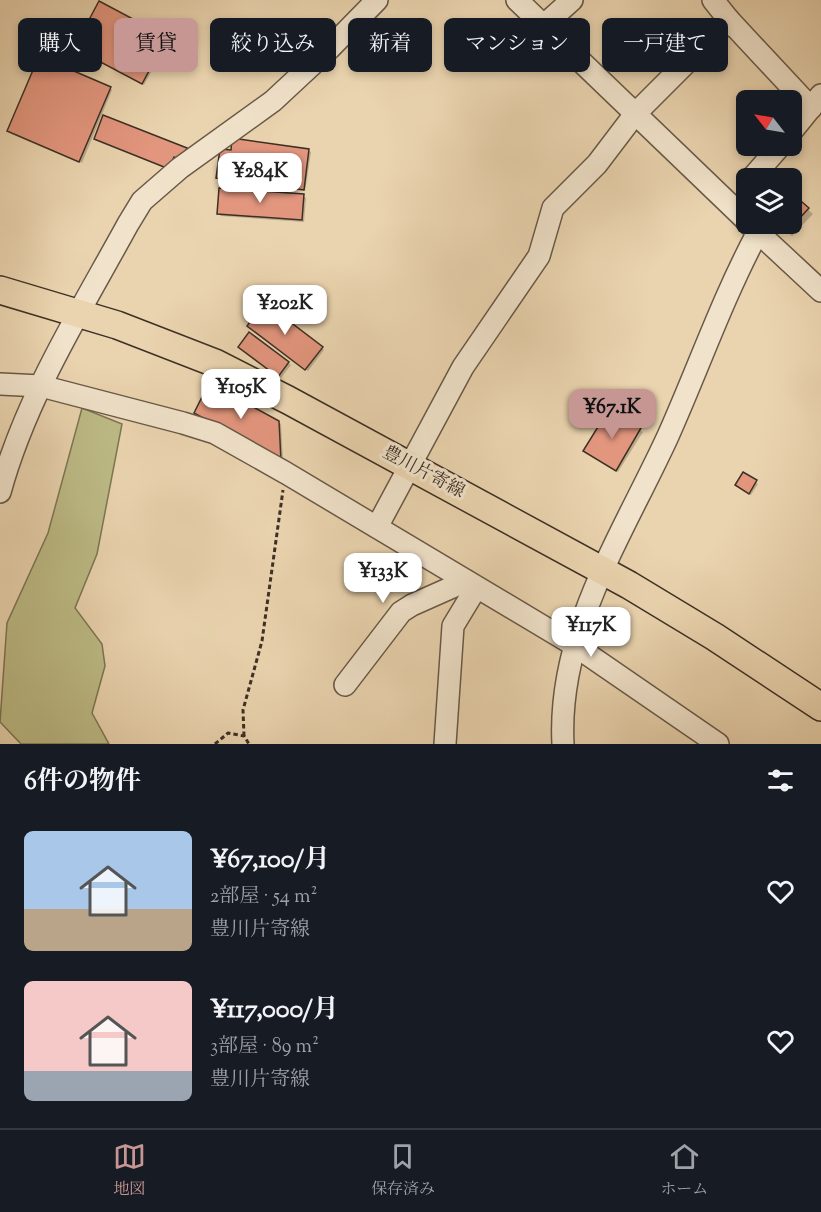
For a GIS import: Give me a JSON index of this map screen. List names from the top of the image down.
{
  "streets": {
    "main road": ["豊川片寄線"]
  },
  "north": "top left",
  "page": {
    "chip": [
      "購入",
      "賃貸",
      "絞り込み",
      "新着",
      "マンション",
      "一戸建て"
    ],
    "price": [
      "¥284K",
      "¥202K",
      "¥105K",
      "¥67.1K",
      "¥133K",
      "¥117K"
    ],
    "heading": "6件の物件",
    "list": [
      {
        "name": "¥67,100/月",
        "note": "2部屋 · 54 m² · 豊川片寄線"
      },
      {
        "name": "¥117,000/月",
        "note": "3部屋 · 89 m² · 豊川片寄線"
      }
    ],
    "tabs": ["地図", "保存済み", "ホーム"]
  }
}
